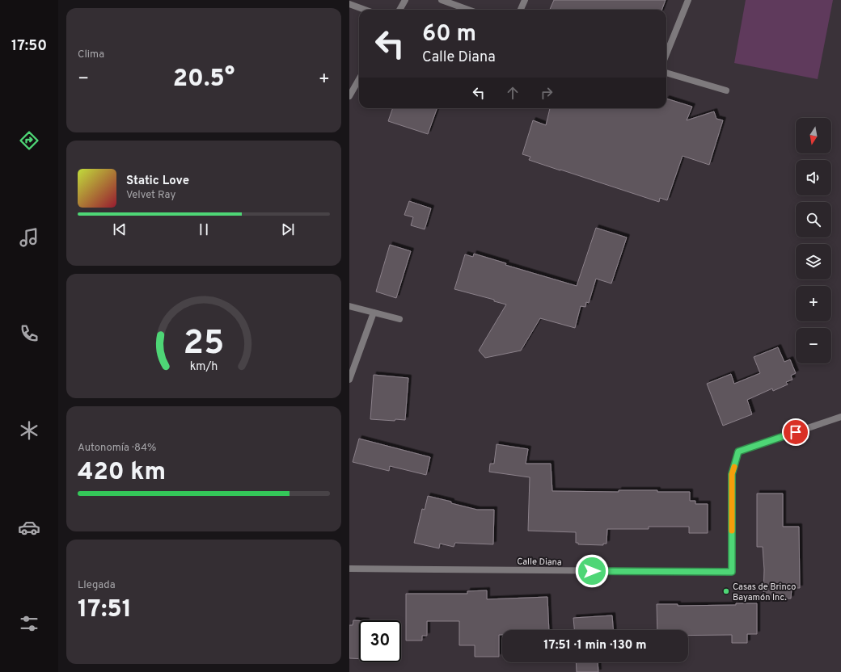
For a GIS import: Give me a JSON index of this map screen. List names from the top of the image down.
{
  "streets": {
    "street": ["Calle Diana"]
  },
  "places": ["Casas de Brinco Bayamón Inc."],
  "north": "bottom",
  "page": {
    "tabs": "17:50",
    "tile": [
      "Clima",
      ["Autonomía · 84%", "420 km"],
      ["Llegada", "17:51"]
    ],
    "turn": ["60 m", "Calle Diana"],
    "heat": ["−", "20.5°", "+"],
    "map_buttons": ["+", "−"],
    "song": ["Static Love", "Velvet Ray"],
    "limit": "30",
    "trip": "17:51 · 1 min · 130 m",
    "gauge": ["25", "km/h"]
  }
}
